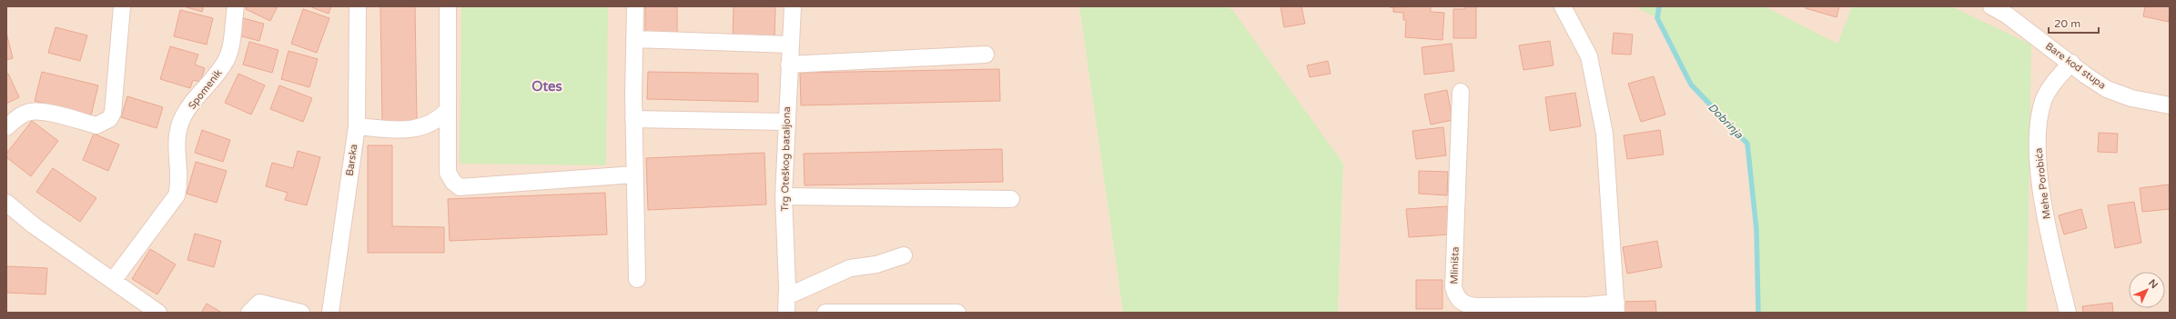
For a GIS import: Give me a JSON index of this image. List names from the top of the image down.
{
  "streets": {
    "street": [
      "Bare kod stupa",
      "Spomenik",
      "Trg Oteškog bataljona",
      "Barska",
      "Mehe Porobića",
      "Mliništa"
    ]
  },
  "crossings": [
    ["Bare kod stupa", "Mehe Porobića"]
  ],
  "districts": ["Otes"],
  "water": ["Dobrinja"],
  "scale_bar": "20 m",
  "north": "top right"
}
